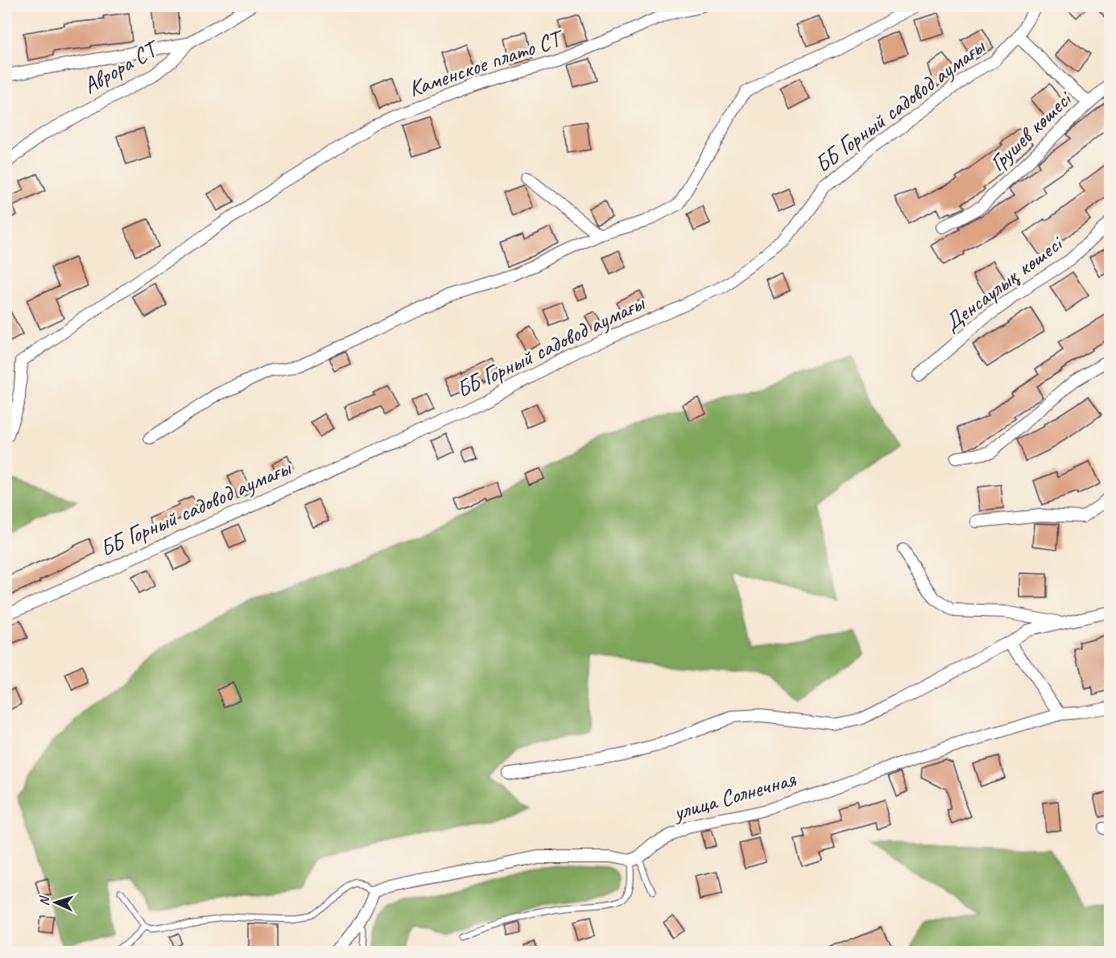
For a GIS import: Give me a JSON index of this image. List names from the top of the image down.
{
  "streets": {
    "street": [
      "Каменское плато СТ",
      "Аврора СТ",
      "ББ Горный садовод аумағы",
      "Грушев көшесі",
      "Денсаулық көшесі",
      "улица Солнечная"
    ]
  },
  "crossings": [
    ["ББ Горный садовод аумағы", "Грушев көшесі"]
  ],
  "north": "left"
}
